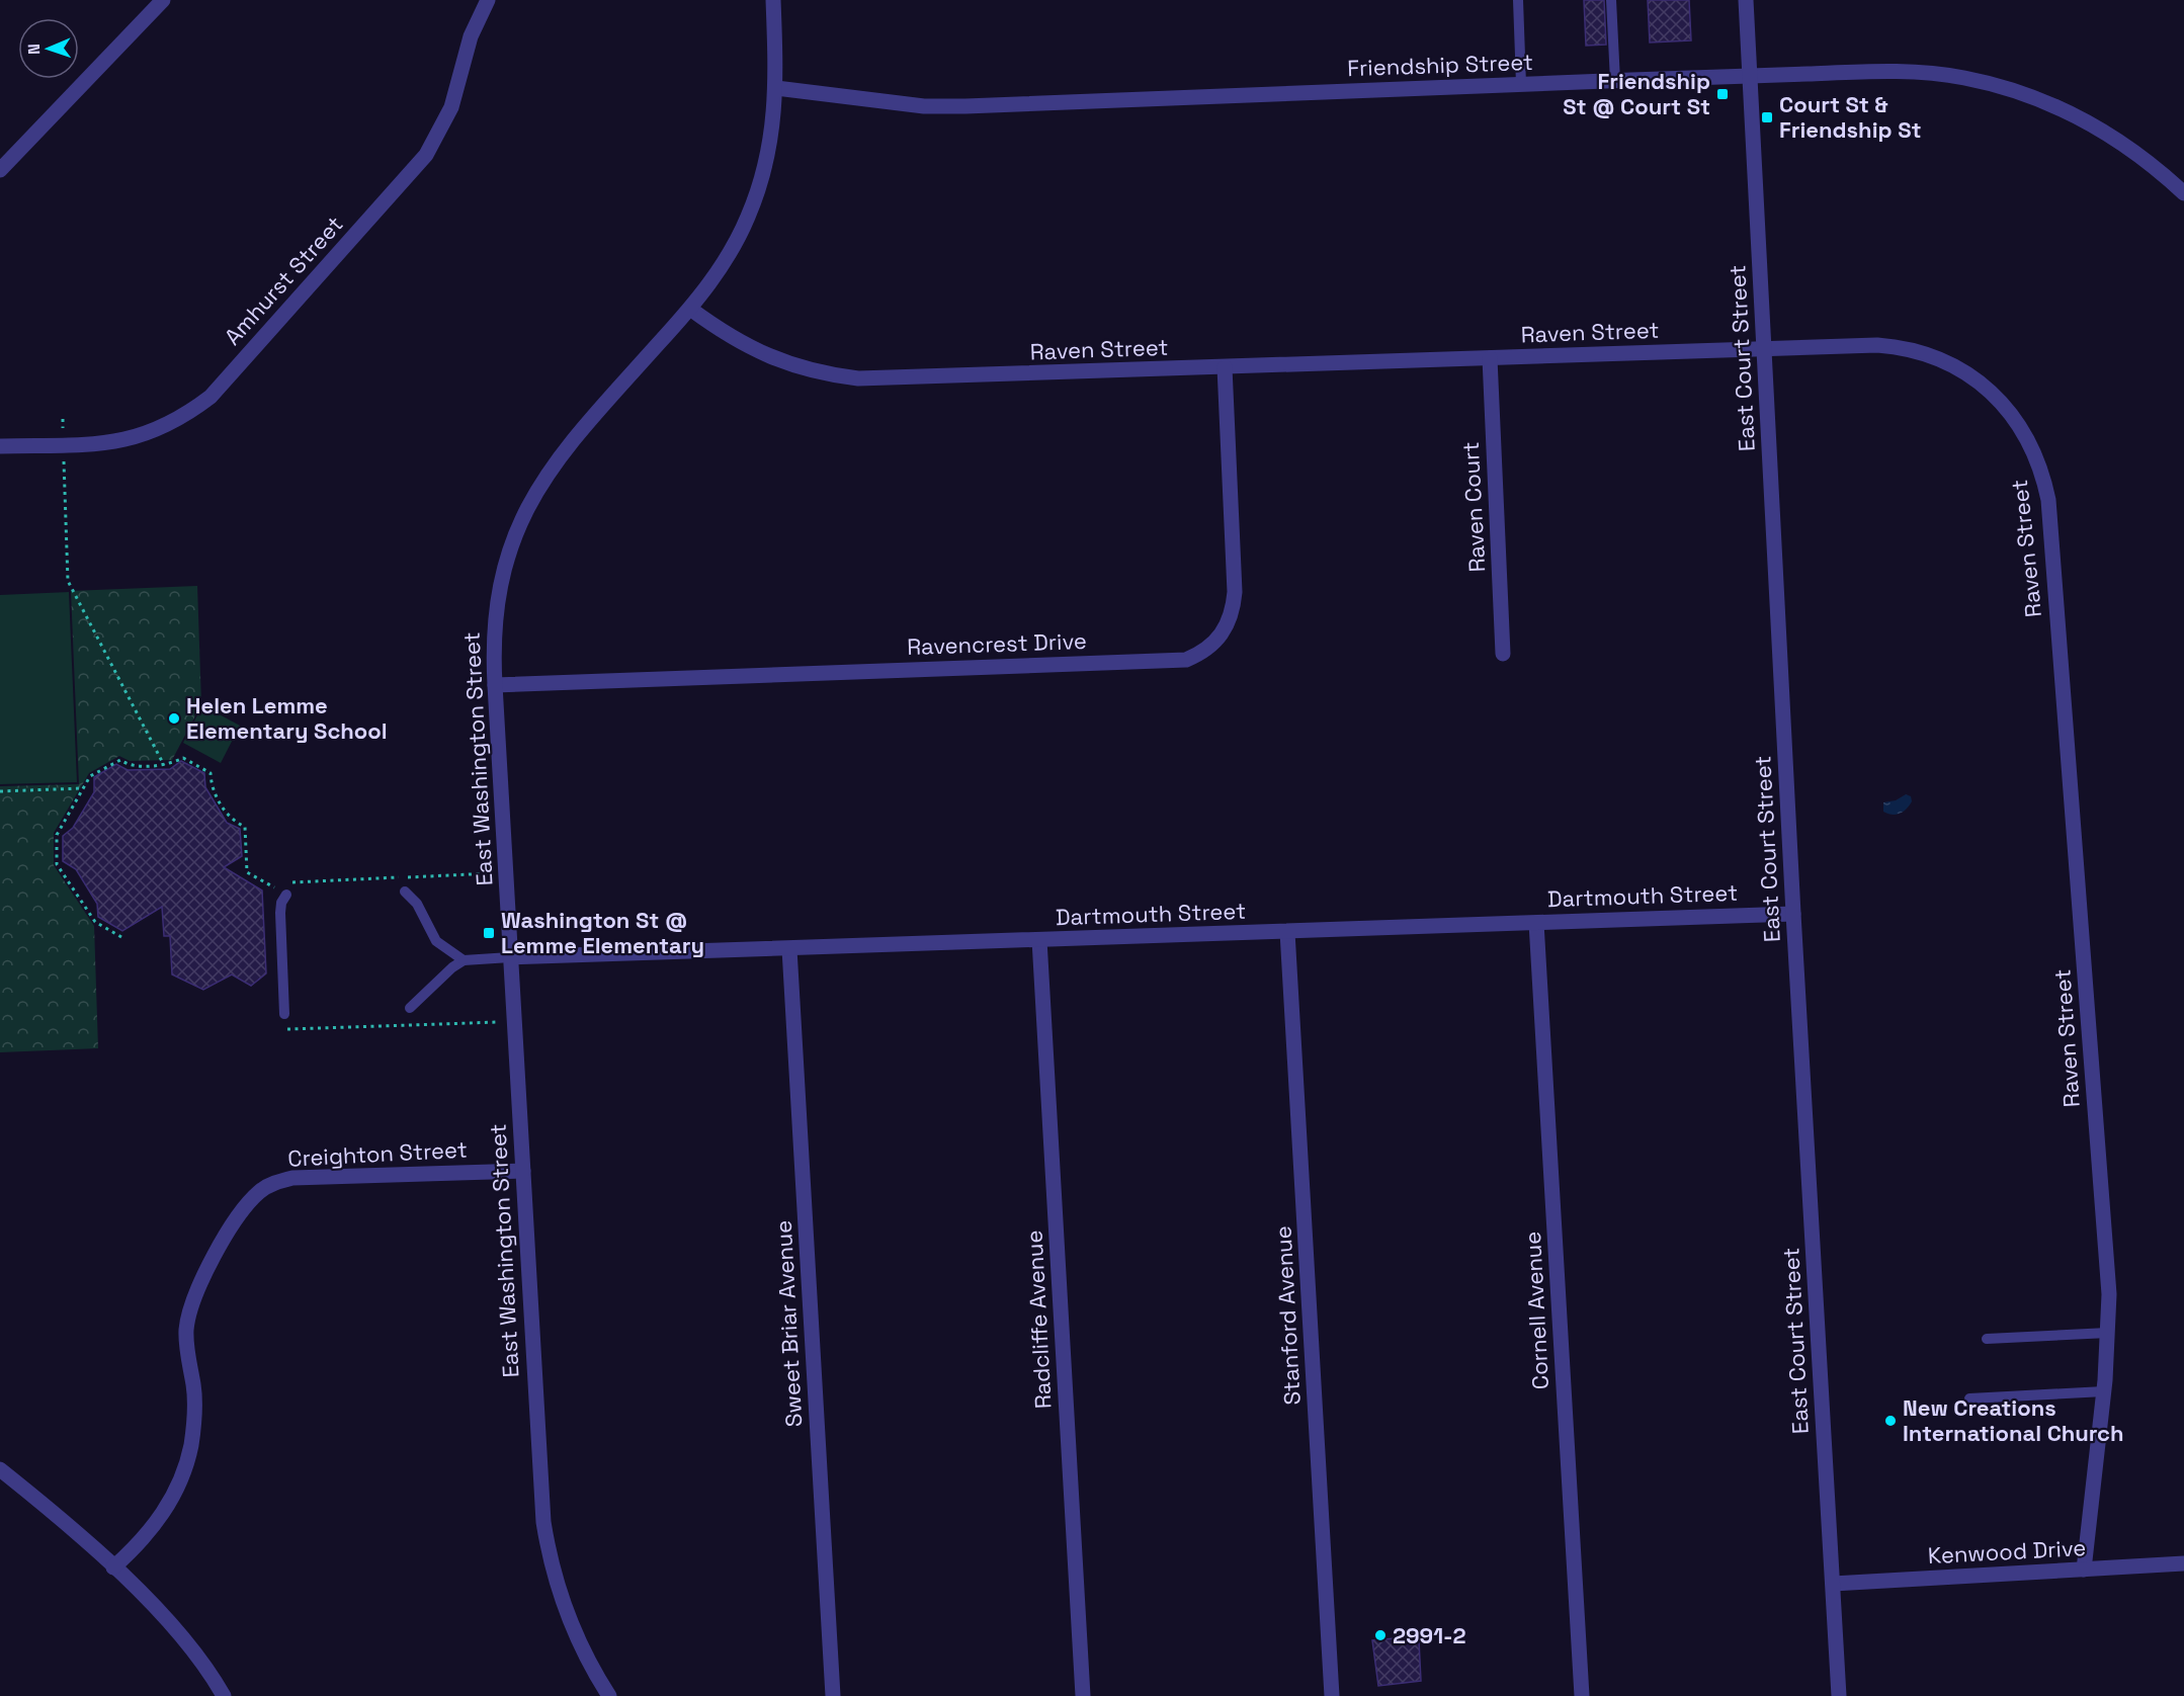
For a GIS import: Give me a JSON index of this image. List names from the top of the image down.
{
  "streets": {
    "street": [
      "Friendship Street",
      "Amhurst Street",
      "Raven Street",
      "East Court Street",
      "Raven Court",
      "Ravencrest Drive",
      "East Washington Street",
      "Dartmouth Street",
      "Creighton Street",
      "Cornell Avenue",
      "Stanford Avenue",
      "Radcliffe Avenue",
      "Sweet Briar Avenue",
      "Kenwood Drive"
    ]
  },
  "crossings": [
    ["Friendship Street", "East Court Street"],
    ["Friendship Street", "East Washington Street"],
    ["Raven Street", "East Court Street"],
    ["Raven Street", "Raven Court"],
    ["Raven Street", "Ravencrest Drive"],
    ["Raven Street", "East Washington Street"],
    ["Raven Street", "Kenwood Drive"],
    ["East Court Street", "Dartmouth Street"],
    ["East Court Street", "Kenwood Drive"],
    ["Ravencrest Drive", "East Washington Street"],
    ["East Washington Street", "Dartmouth Street"],
    ["East Washington Street", "Creighton Street"],
    ["Dartmouth Street", "Cornell Avenue"],
    ["Dartmouth Street", "Stanford Avenue"],
    ["Dartmouth Street", "Radcliffe Avenue"],
    ["Dartmouth Street", "Sweet Briar Avenue"]
  ],
  "places": {
    "transit": ["Friendship St @ Court St", "Court St & Friendship St", "Washington St @ Lemme Elementary"],
    "other": ["Helen Lemme Elementary School", "New Creations International Church", "2991-2"]
  },
  "north": "left"
}
